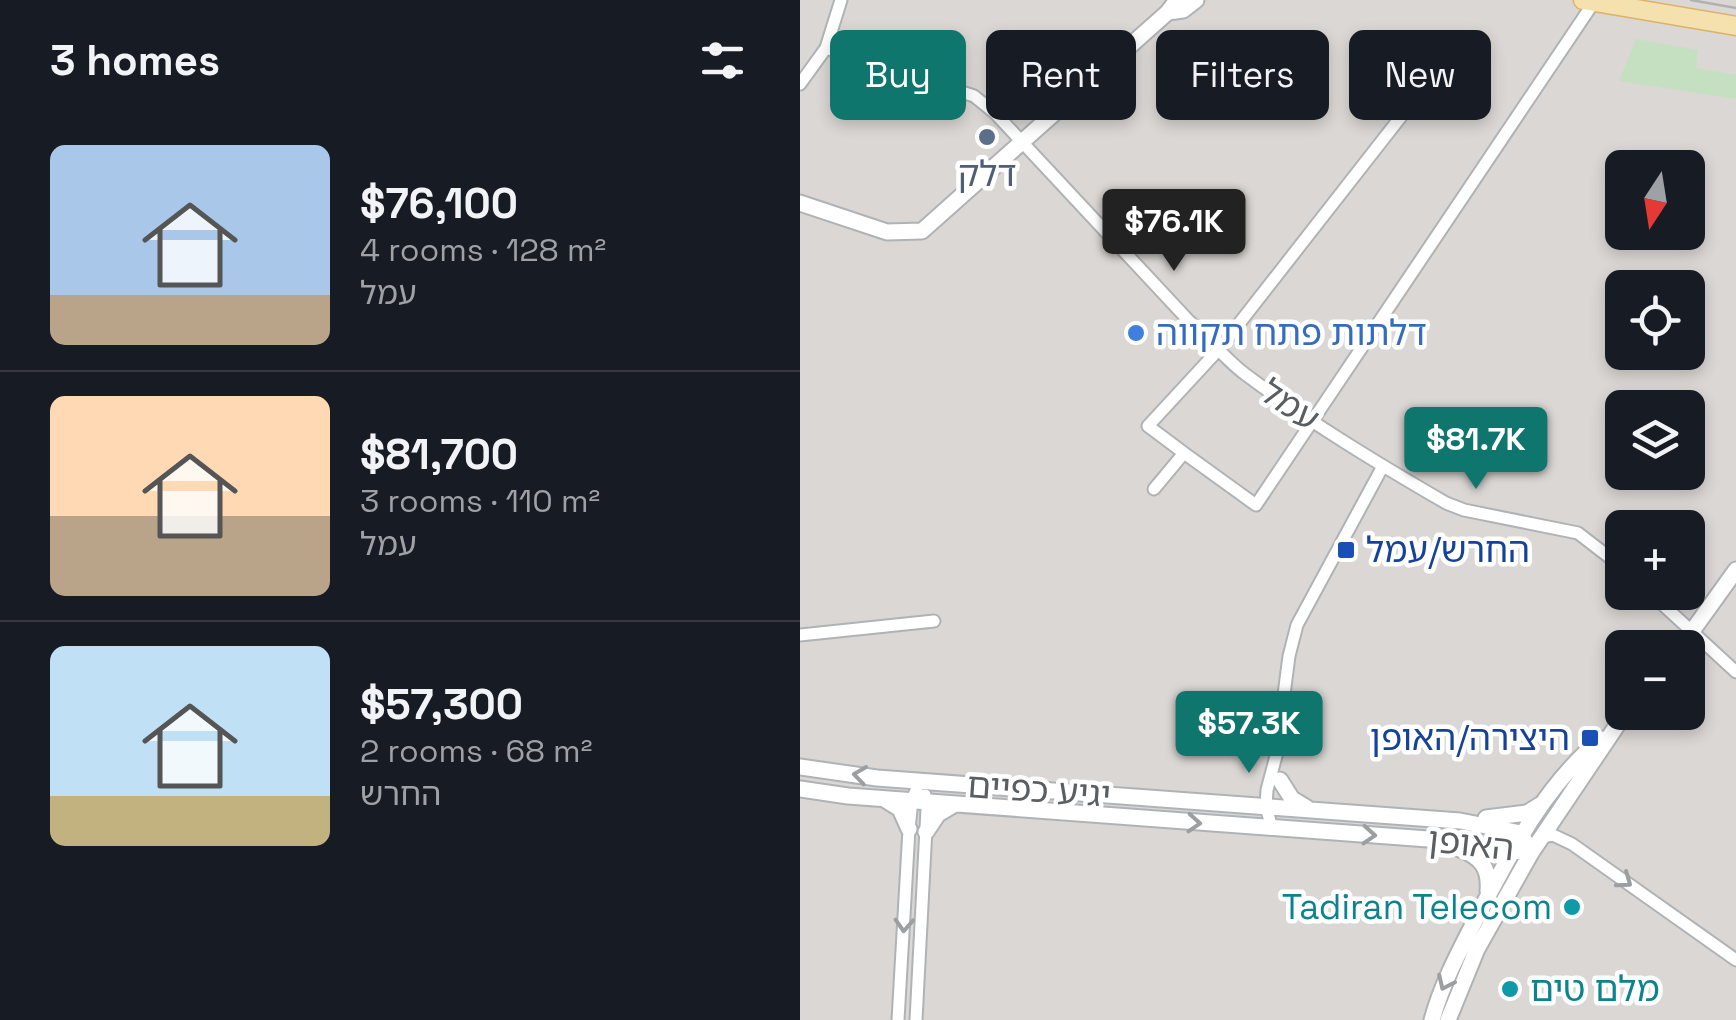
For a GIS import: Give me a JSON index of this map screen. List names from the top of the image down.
{
  "streets": {
    "street": ["עמל", "יגיע כפיים", "האופן"]
  },
  "crossings": [
    ["יגיע כפיים", "האופן"]
  ],
  "places": {
    "other": [
      "דלק",
      "דלתות פתח תקווה",
      "Tadiran Telecom",
      "מלם טים"
    ],
    "transit": ["החרש/עמל", "היצירה/האופן"]
  },
  "north": "bottom",
  "page": {
    "heading": "3 homes",
    "chip": [
      "Buy",
      "Rent",
      "Filters",
      "New"
    ],
    "list": [
      {
        "name": "$76,100",
        "note": "4 rooms · 128 m² · עמל"
      },
      {
        "name": "$81,700",
        "note": "3 rooms · 110 m² · עמל"
      },
      {
        "name": "$57,300",
        "note": "2 rooms · 68 m² · החרש"
      }
    ],
    "map_buttons": ["+", "−"],
    "price": ["$76.1K", "$81.7K", "$57.3K"]
  }
}
